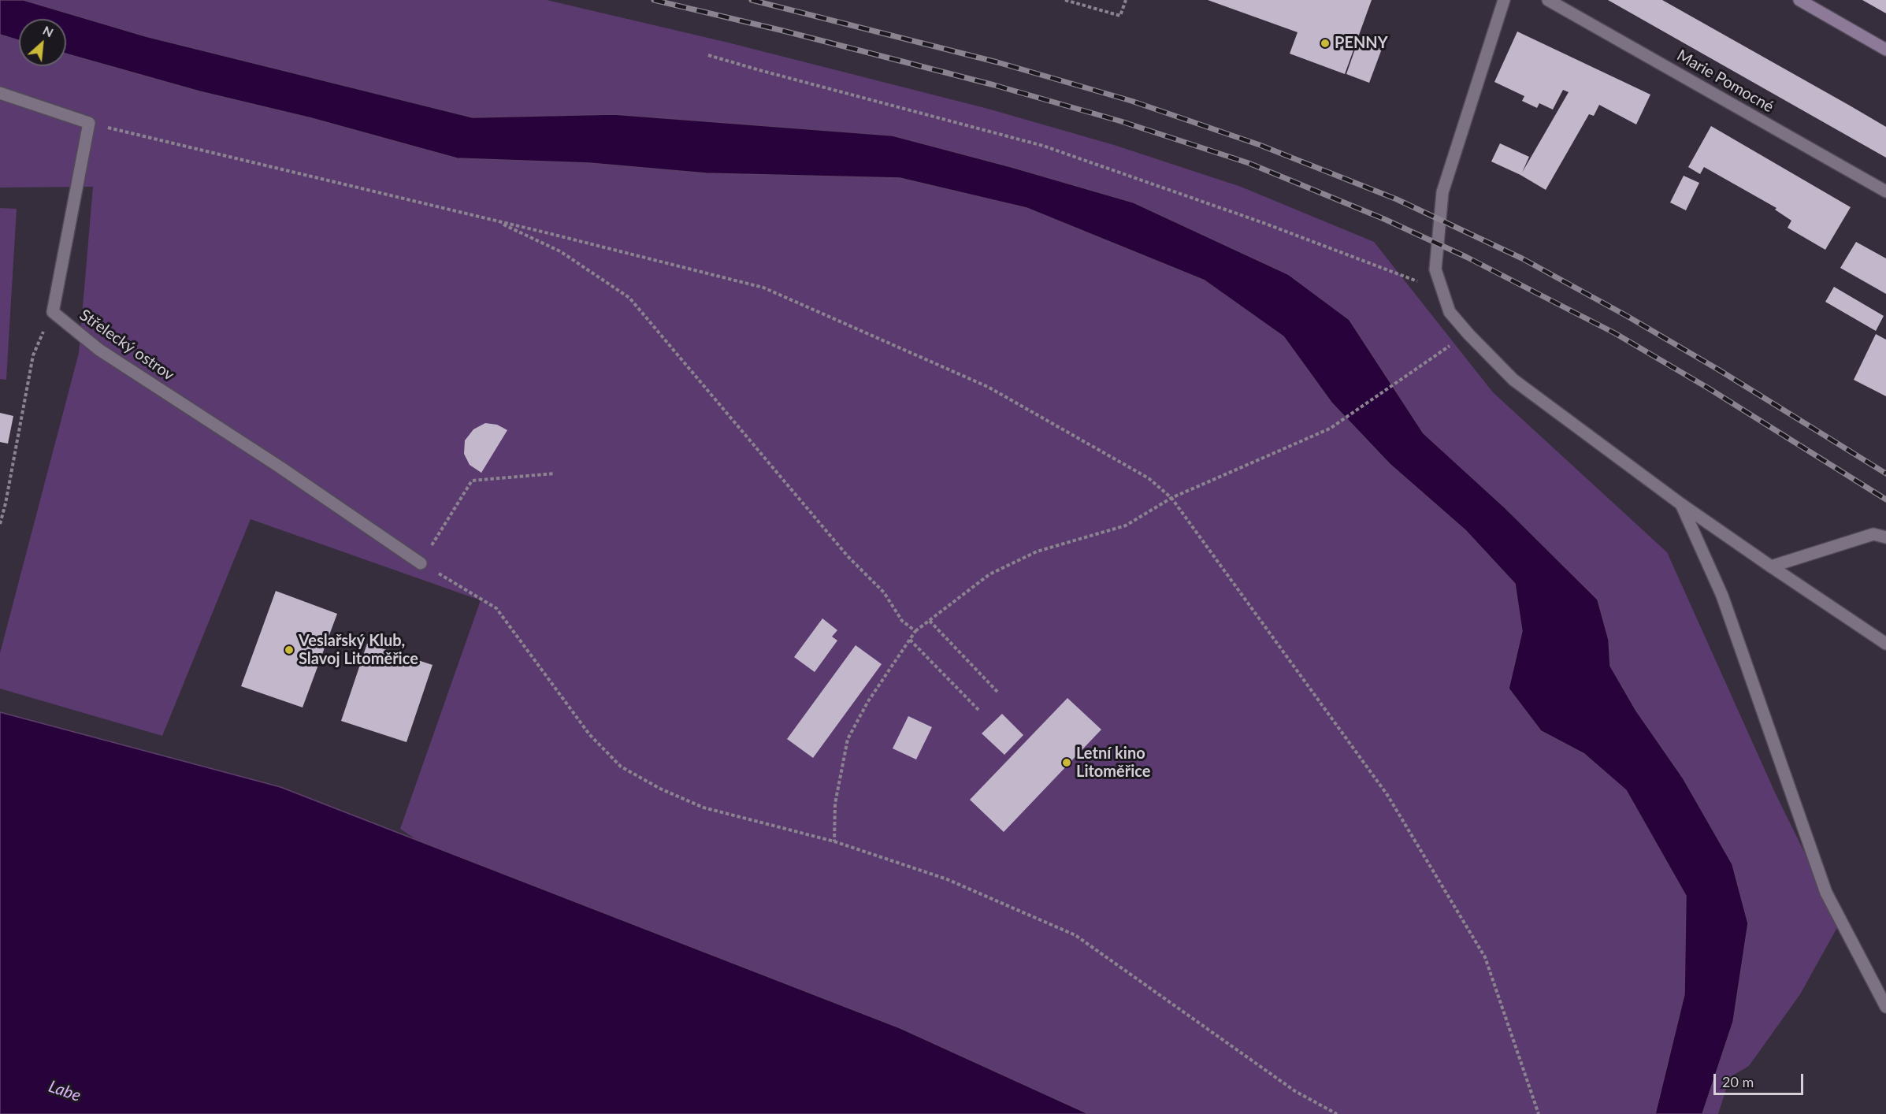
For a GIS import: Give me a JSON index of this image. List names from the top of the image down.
{
  "streets": {
    "street": ["Marie Pomocné", "Střelecký ostrov"]
  },
  "water": ["Labe"],
  "places": ["PENNY", "Veslařský Klub, Slavoj Litoměřice", "Letní kino Litoměřice"],
  "scale_bar": "20 m",
  "north": "top right"
}
